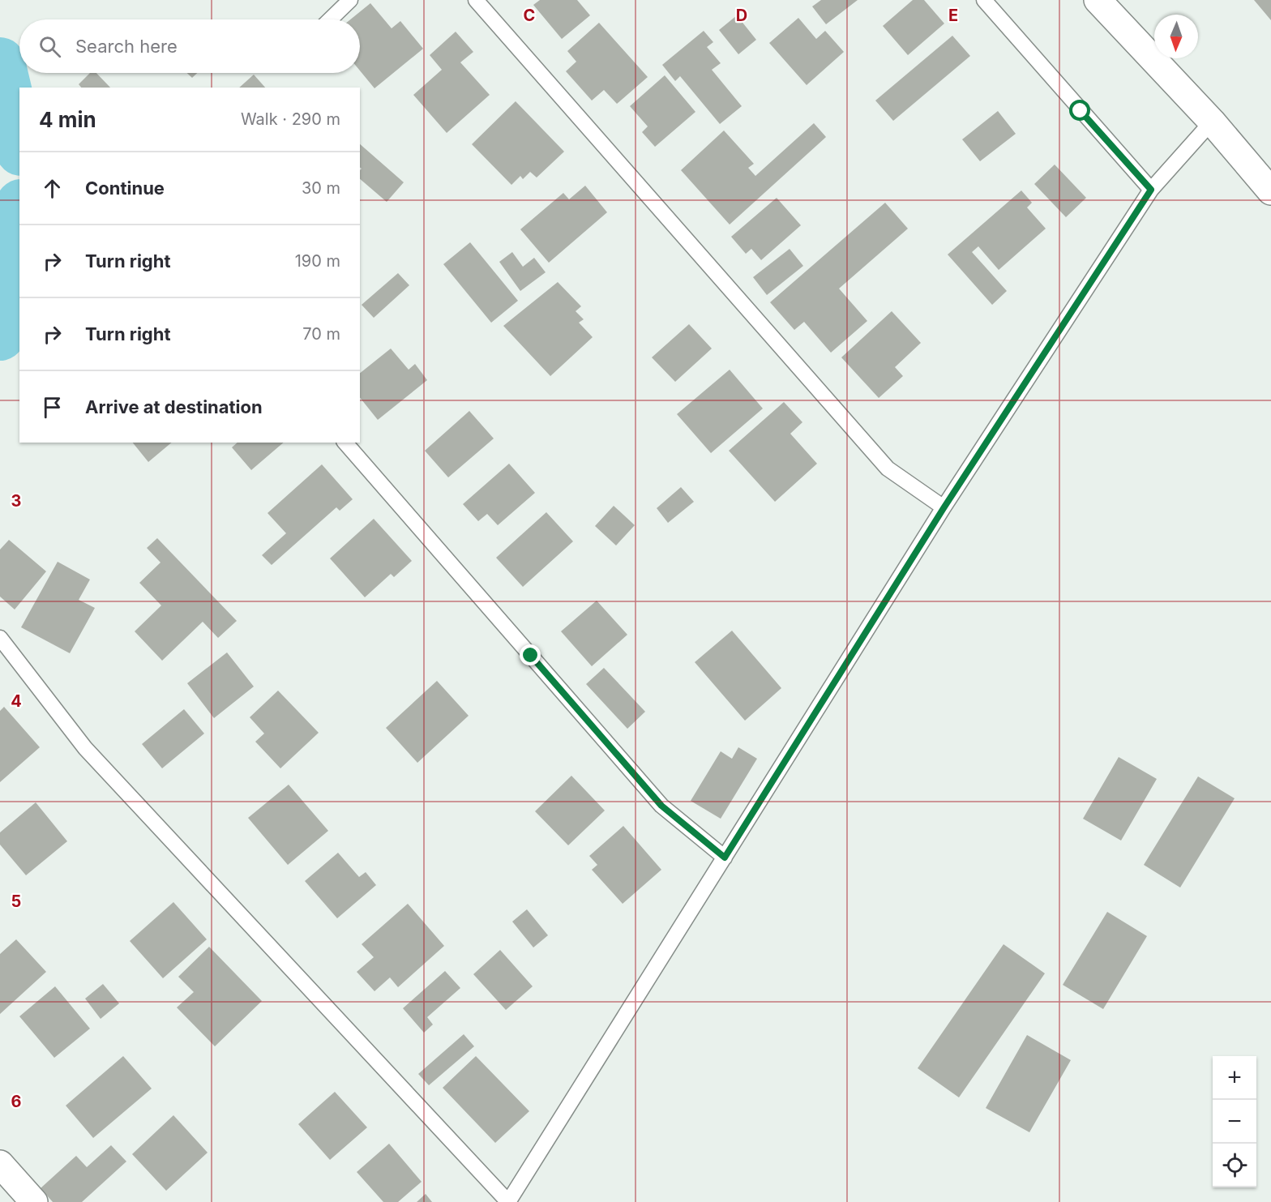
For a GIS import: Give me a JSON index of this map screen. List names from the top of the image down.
{
  "north": "bottom",
  "page": {
    "search": "Search here",
    "heading": ["4 min", "Walk · 290 m"],
    "list": [
      ["Continue", "30 m"],
      ["Turn right", "190 m"],
      ["Turn right", "70 m"],
      "Arrive at destination"
    ],
    "map_buttons": ["+", "−"]
  },
  "grid": {
    "columns": ["C", "D", "E"],
    "rows": [
      "3",
      "4",
      "5",
      "6"
    ]
  }
}
